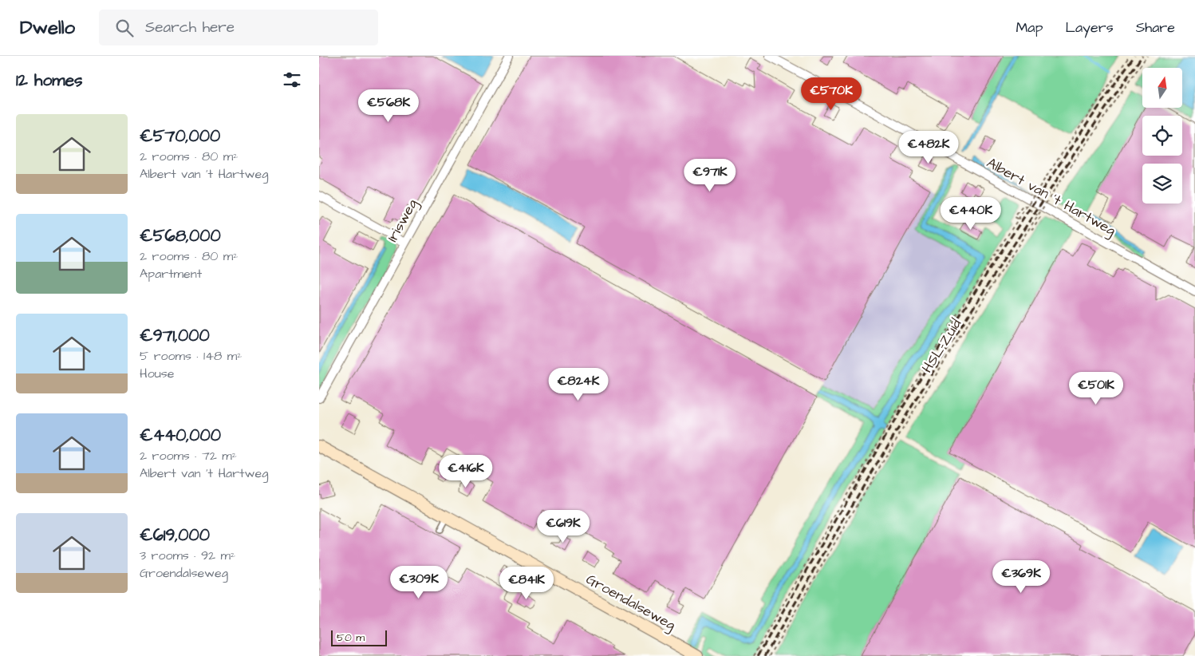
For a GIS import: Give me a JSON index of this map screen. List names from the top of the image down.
{
  "streets": {
    "street": ["Albert van 't Hartweg", "Irisweg", "Groendalseweg"],
    "path": ["HSL-Zuid"]
  },
  "scale_bar": "50 m",
  "north": "top",
  "page": {
    "header": "Dwello",
    "search": "Search here",
    "nav": ["Map", "Layers", "Share"],
    "heading": "12 homes",
    "price": [
      "€570K",
      "€568K",
      "€482K",
      "€971K",
      "€440K",
      "€824K",
      "€501K",
      "€416K",
      "€619K",
      "€369K",
      "€309K",
      "€841K"
    ],
    "list": [
      {
        "name": "€570,000",
        "note": "2 rooms · 80 m² · Albert van 't Hartweg"
      },
      {
        "name": "€568,000",
        "note": "2 rooms · 80 m² · Apartment"
      },
      {
        "name": "€971,000",
        "note": "5 rooms · 148 m² · House"
      },
      {
        "name": "€440,000",
        "note": "2 rooms · 72 m² · Albert van 't Hartweg"
      },
      {
        "name": "€619,000",
        "note": "3 rooms · 92 m² · Groendalseweg"
      }
    ],
    "scale": "50 m"
  }
}
